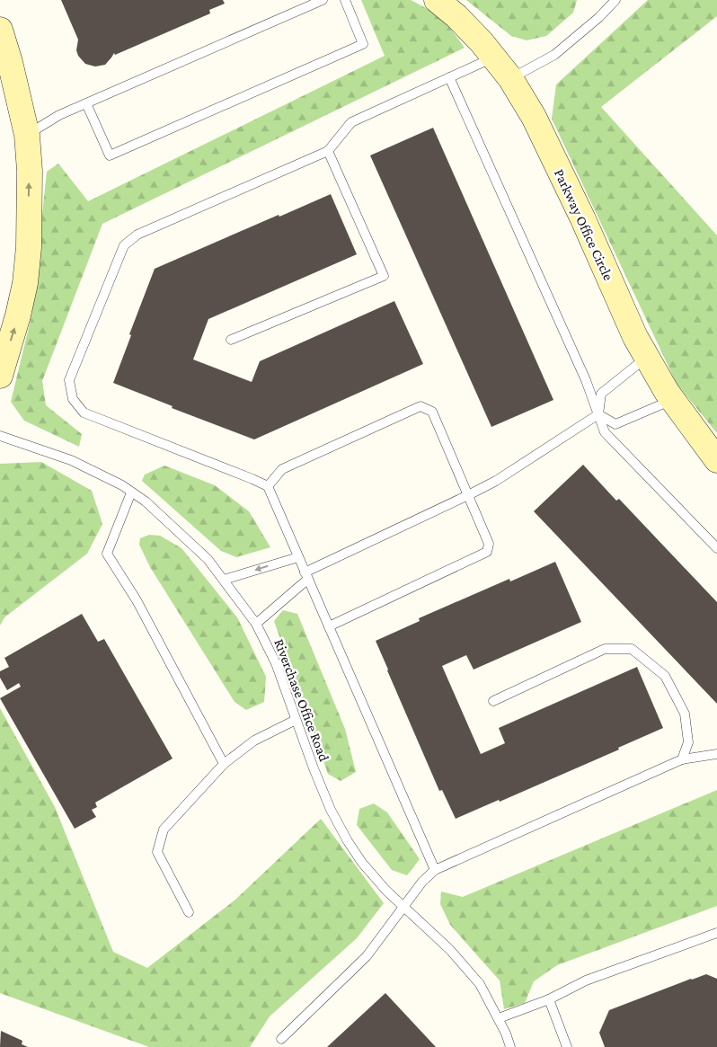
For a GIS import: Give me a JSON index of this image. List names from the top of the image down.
{
  "streets": {
    "street": ["Parkway Office Circle"],
    "lane": ["Riverchase Office Road"]
  }
}
